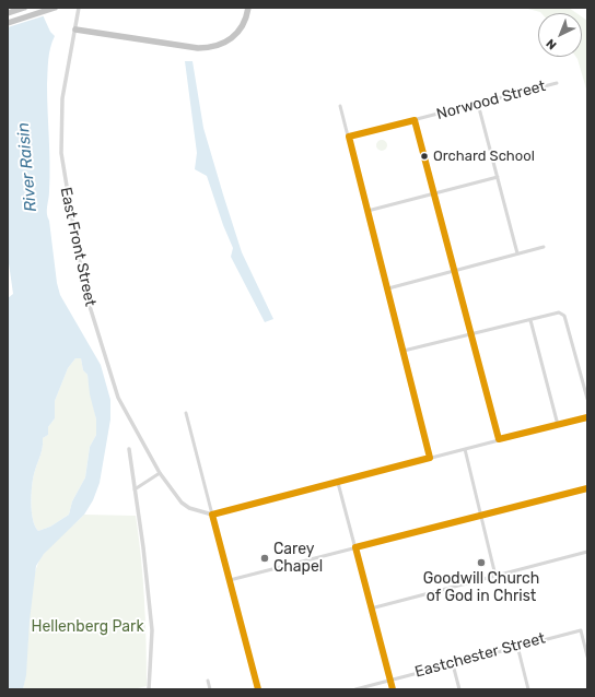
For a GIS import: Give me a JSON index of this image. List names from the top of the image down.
{
  "streets": {
    "street": ["Norwood Street", "East Front Street", "Eastchester Street"]
  },
  "water": ["River Raisin"],
  "parks": ["Hellenberg Park"],
  "places": ["Orchard School", "Carey Chapel", "Goodwill Church of God in Christ"],
  "north": "bottom left"
}
